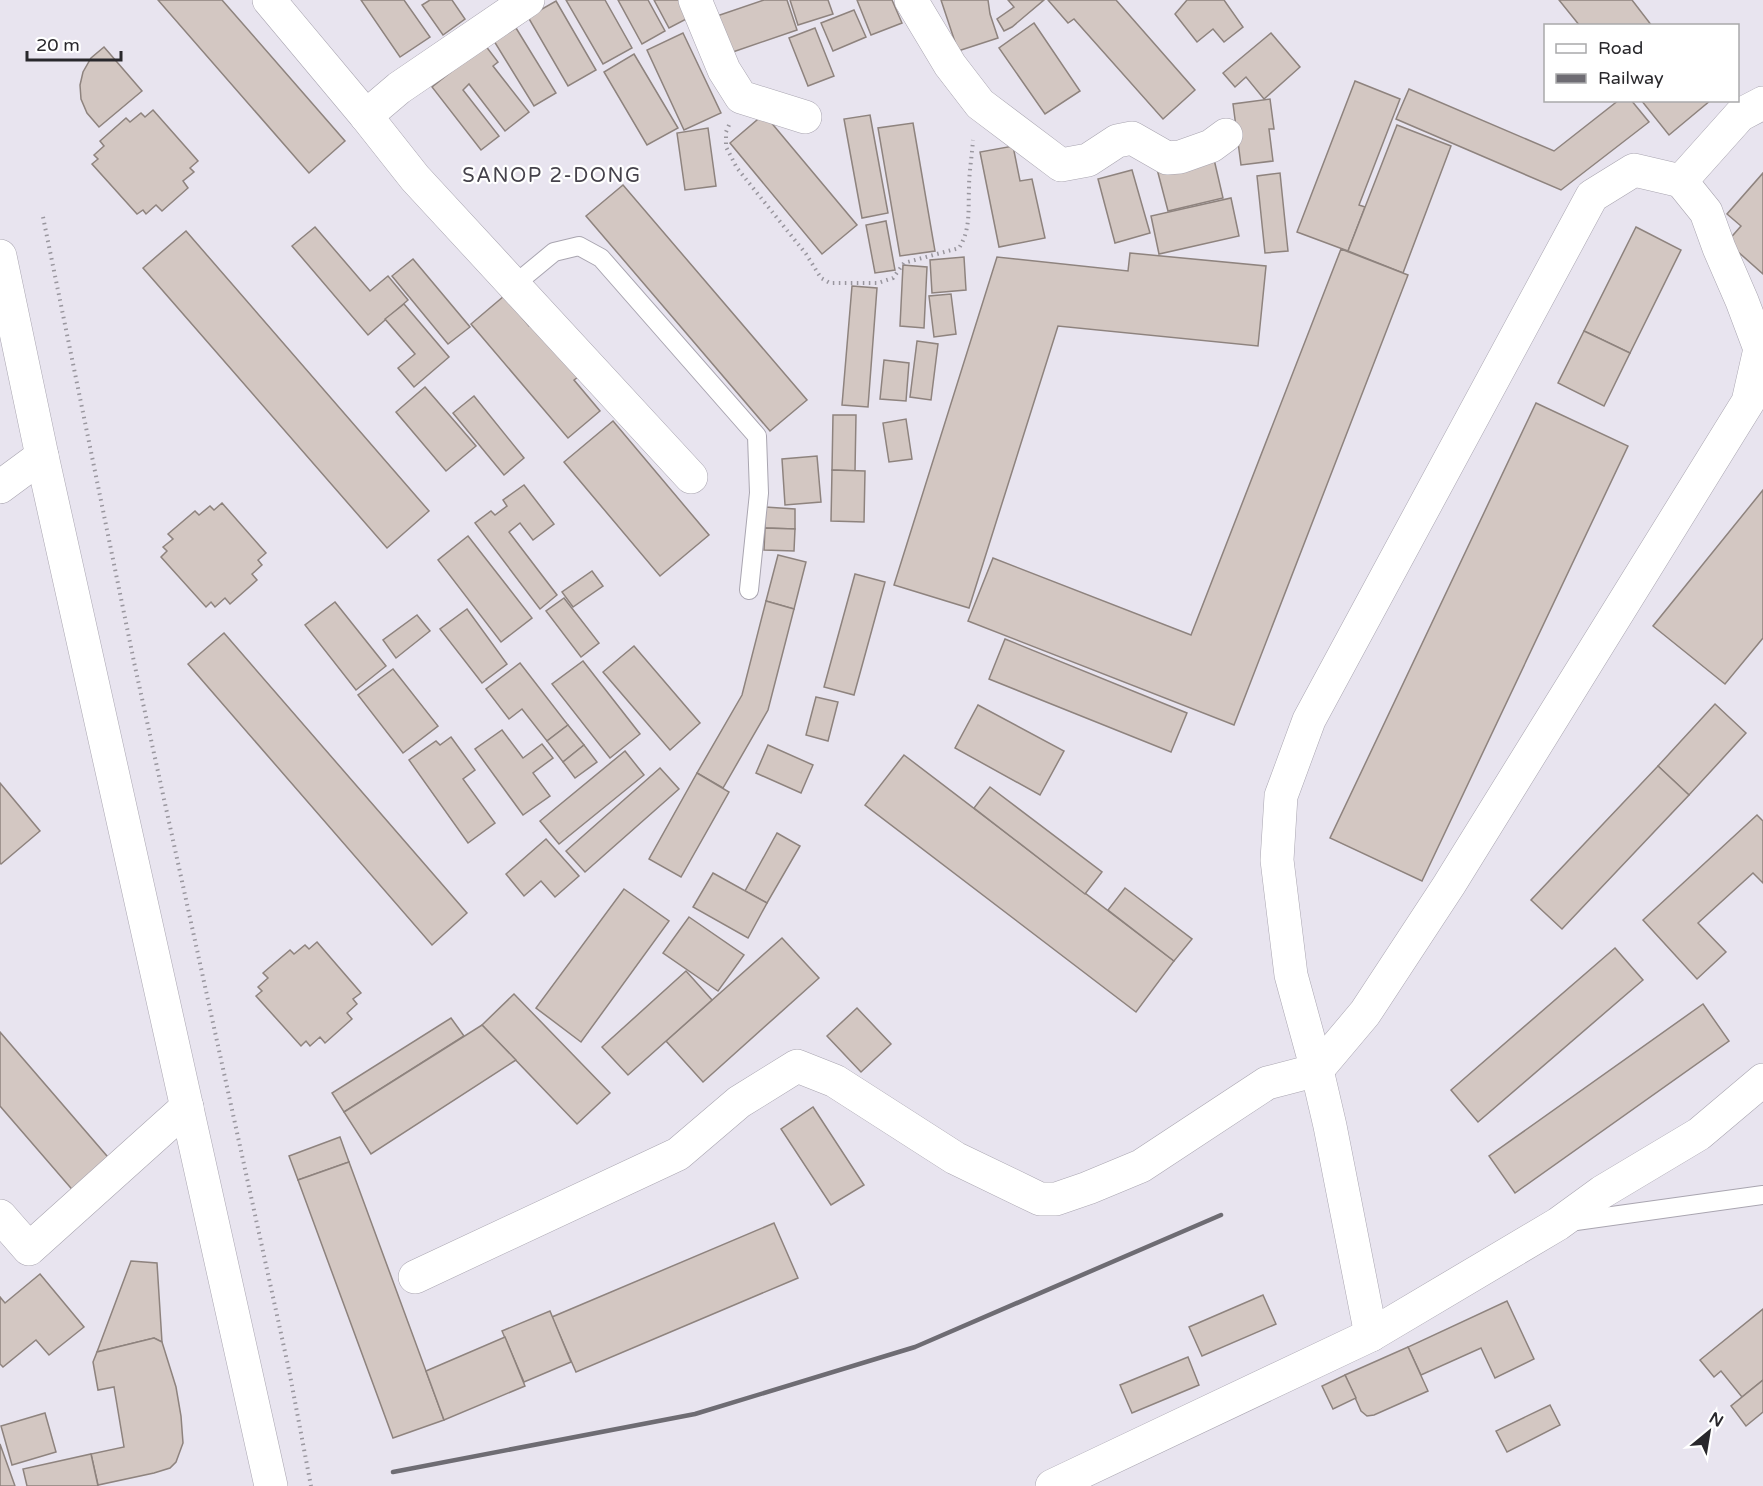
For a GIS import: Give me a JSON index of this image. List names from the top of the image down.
{
  "districts": ["SANOP 2-DONG"],
  "legend": ["Road", "Railway"],
  "scale_bar": "20 m",
  "north": "top right"
}
